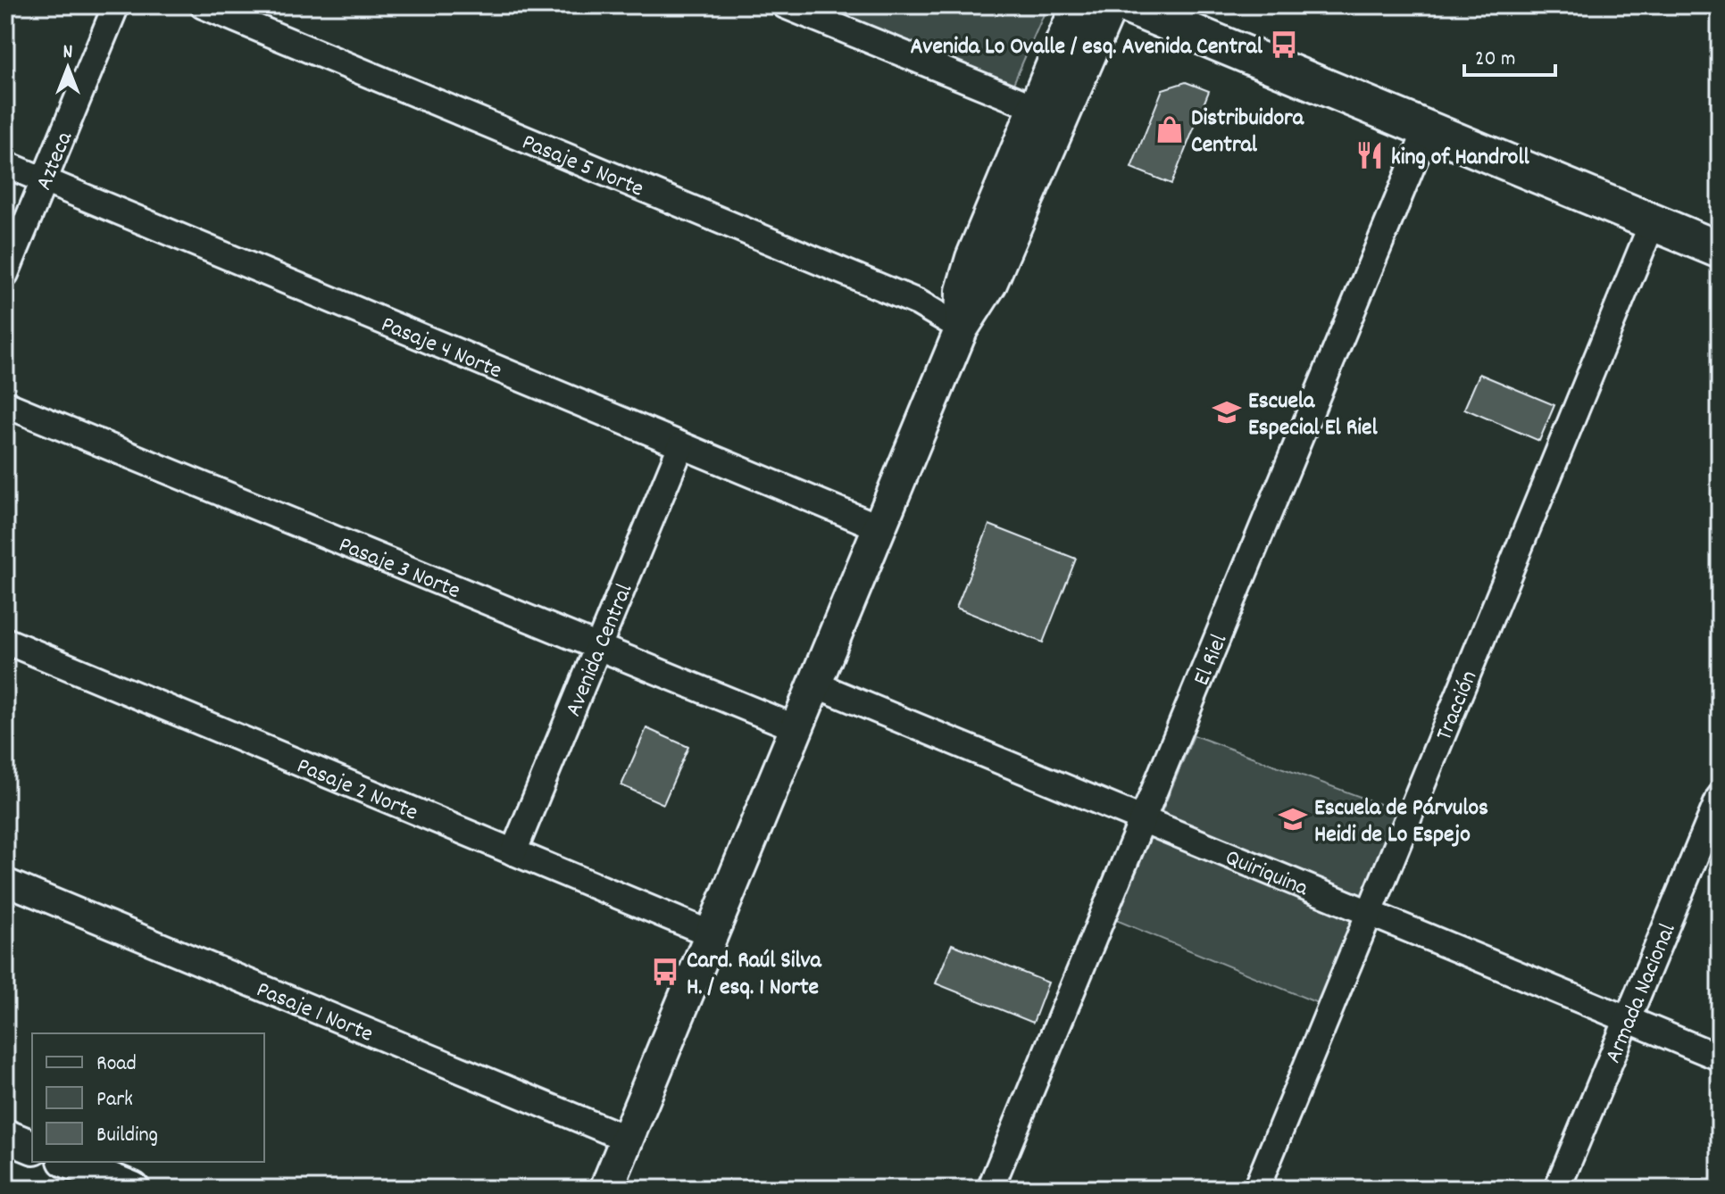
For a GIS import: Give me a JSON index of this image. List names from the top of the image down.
{
  "streets": {
    "street": [
      "Azteca",
      "Pasaje 5 Norte",
      "Pasaje 4 Norte",
      "Pasaje 3 Norte",
      "Avenida Central",
      "El Riel",
      "Tracción",
      "Pasaje 2 Norte",
      "Quiriquina",
      "Armada Nacional",
      "Pasaje 1 Norte"
    ]
  },
  "crossings": [
    ["Azteca", "Pasaje 4 Norte"],
    ["Pasaje 4 Norte", "Avenida Central"],
    ["Pasaje 3 Norte", "Avenida Central"],
    ["Avenida Central", "Pasaje 2 Norte"],
    ["El Riel", "Quiriquina"],
    ["Tracción", "Quiriquina"],
    ["Quiriquina", "Armada Nacional"]
  ],
  "places": {
    "bus stop": ["Avenida Lo Ovalle / esq. Avenida Central", "Card. Raúl Silva H. / esq. 1 Norte"],
    "shop": ["Distribuidora Central"],
    "restaurant": ["king of Handroll"],
    "school or university": ["Escuela Especial El Riel", "Escuela de Párvulos Heidi de Lo Espejo"]
  },
  "legend": ["Road", "Park", "Building"],
  "scale_bar": "20 m",
  "north": "top"
}
